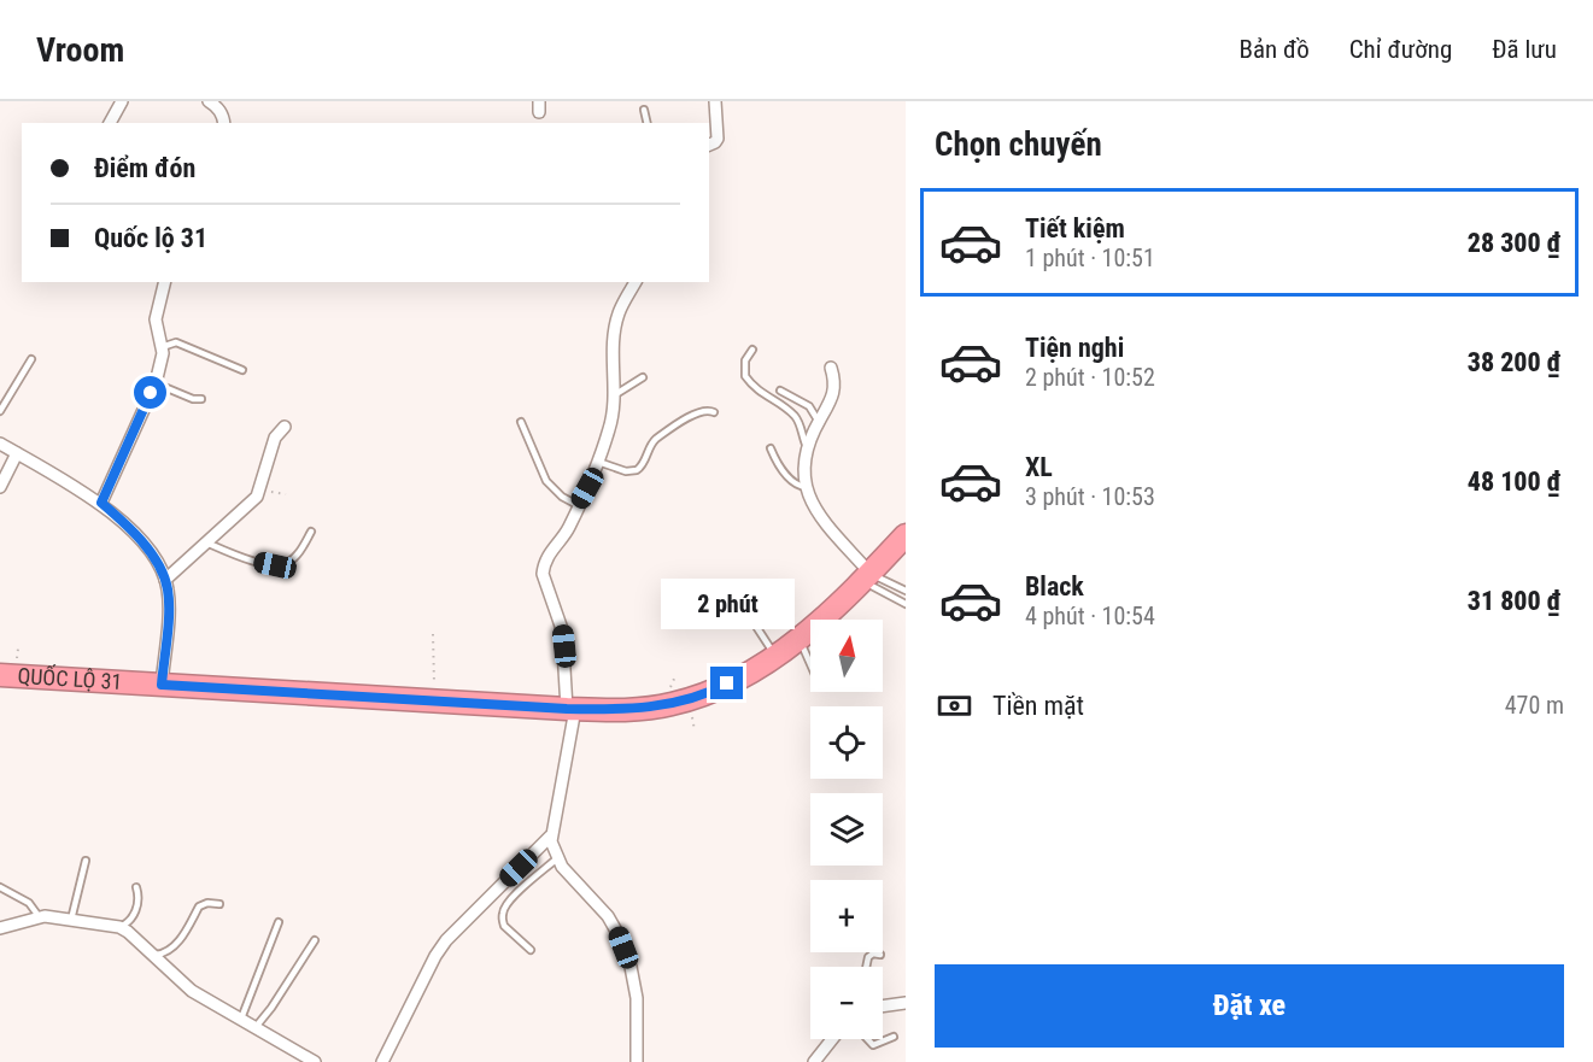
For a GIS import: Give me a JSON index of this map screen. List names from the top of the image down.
{
  "streets": {
    "highway": ["QUỐC LỘ 31"]
  },
  "north": "top",
  "page": {
    "header": "Vroom",
    "nav": ["Bản đồ", "Chỉ đường", "Đã lưu"],
    "heading": "Chọn chuyến",
    "banner": ["Điểm đón", "Quốc lộ 31"],
    "list": [
      {
        "name": "Tiết kiệm",
        "note": "1 phút · 10:51",
        "value": "28 300 ₫"
      },
      {
        "name": "Tiện nghi",
        "note": "2 phút · 10:52",
        "value": "38 200 ₫"
      },
      {
        "name": "XL",
        "note": "3 phút · 10:53",
        "value": "48 100 ₫"
      },
      {
        "name": "Black",
        "note": "4 phút · 10:54",
        "value": "31 800 ₫"
      }
    ],
    "bubble": "2 phút",
    "map_buttons": ["+", "−"],
    "pay": ["Tiền mặt", "470 m"],
    "buttons": "Đặt xe"
  }
}
